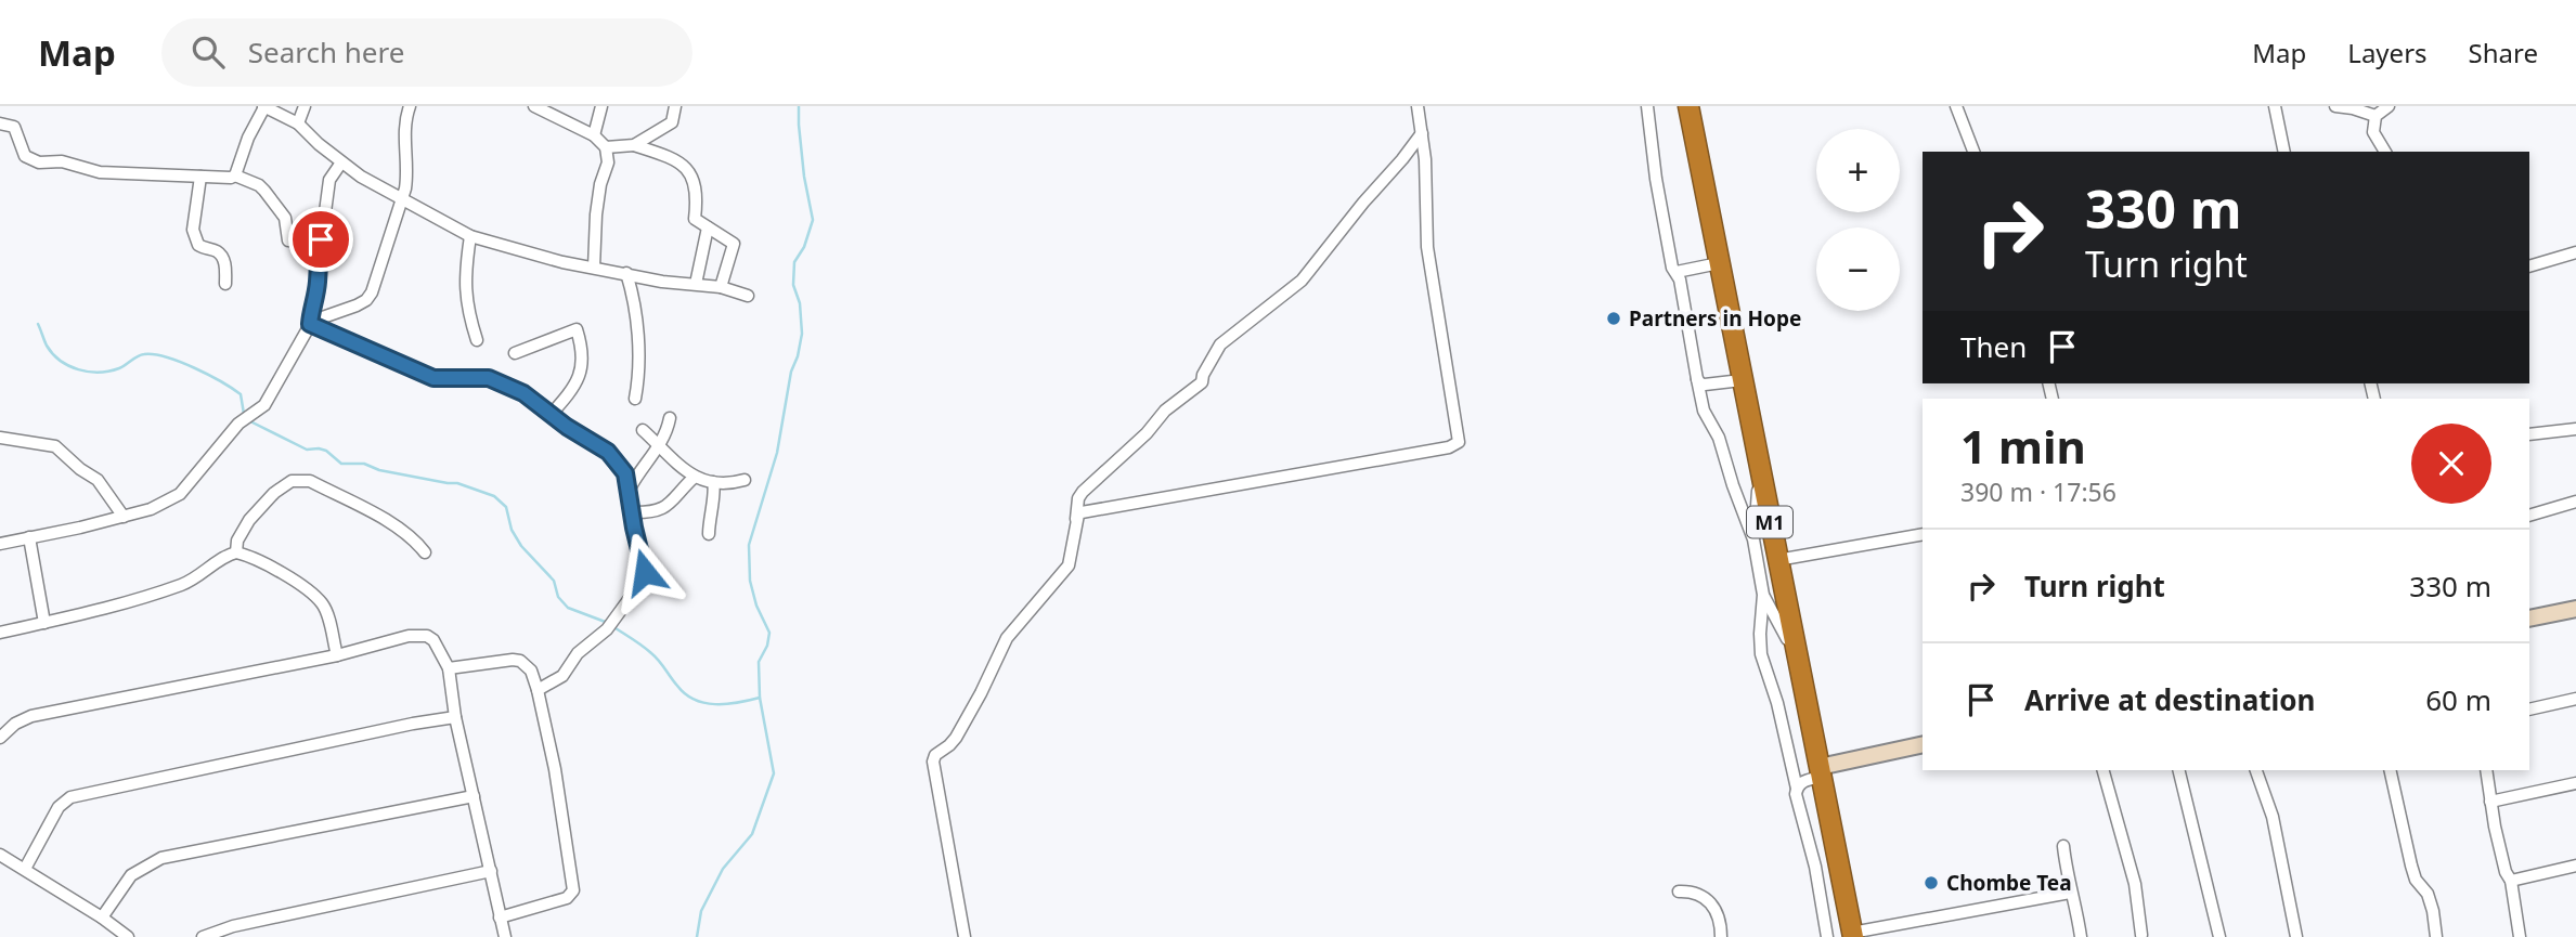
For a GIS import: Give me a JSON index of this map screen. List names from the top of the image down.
{
  "streets": {
    "highway": ["M1"]
  },
  "places": ["Partners in Hope", "Chombe Tea"],
  "page": {
    "header": "Map",
    "search": "Search here",
    "nav": ["Map", "Layers", "Share"],
    "map_buttons": ["+", "−"],
    "turn": ["330 m", "Turn right"],
    "then": "Then",
    "heading": ["1 min", "390 m · 17:56"],
    "list": [
      {
        "name": "Turn right",
        "value": "330 m"
      },
      {
        "name": "Arrive at destination",
        "value": "60 m"
      }
    ]
  }
}
